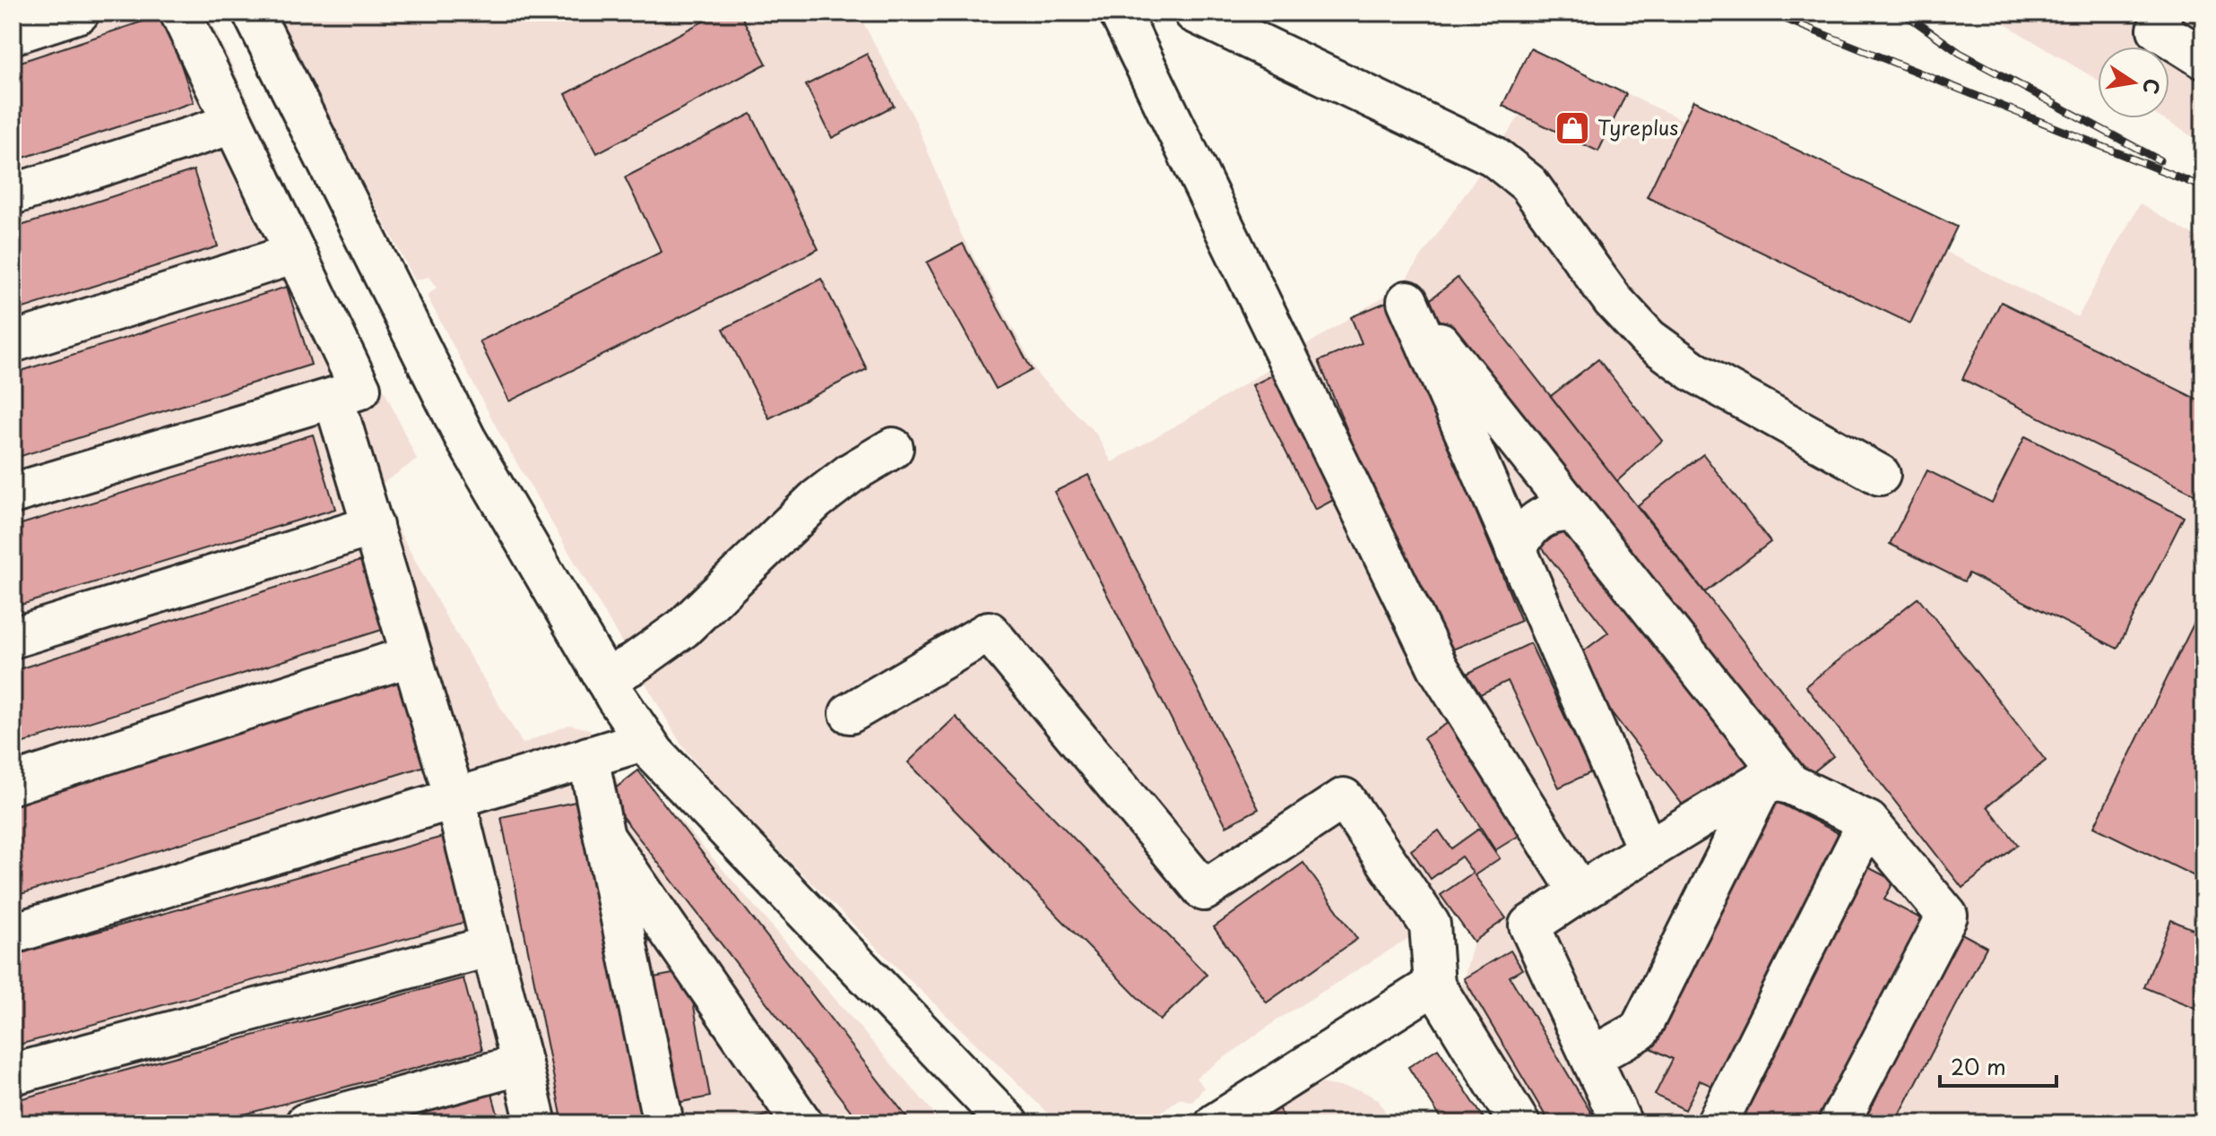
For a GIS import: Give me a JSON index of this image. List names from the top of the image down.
{
  "places": {
    "shop": ["Tyreplus"]
  },
  "scale_bar": "20 m",
  "north": "right"
}
